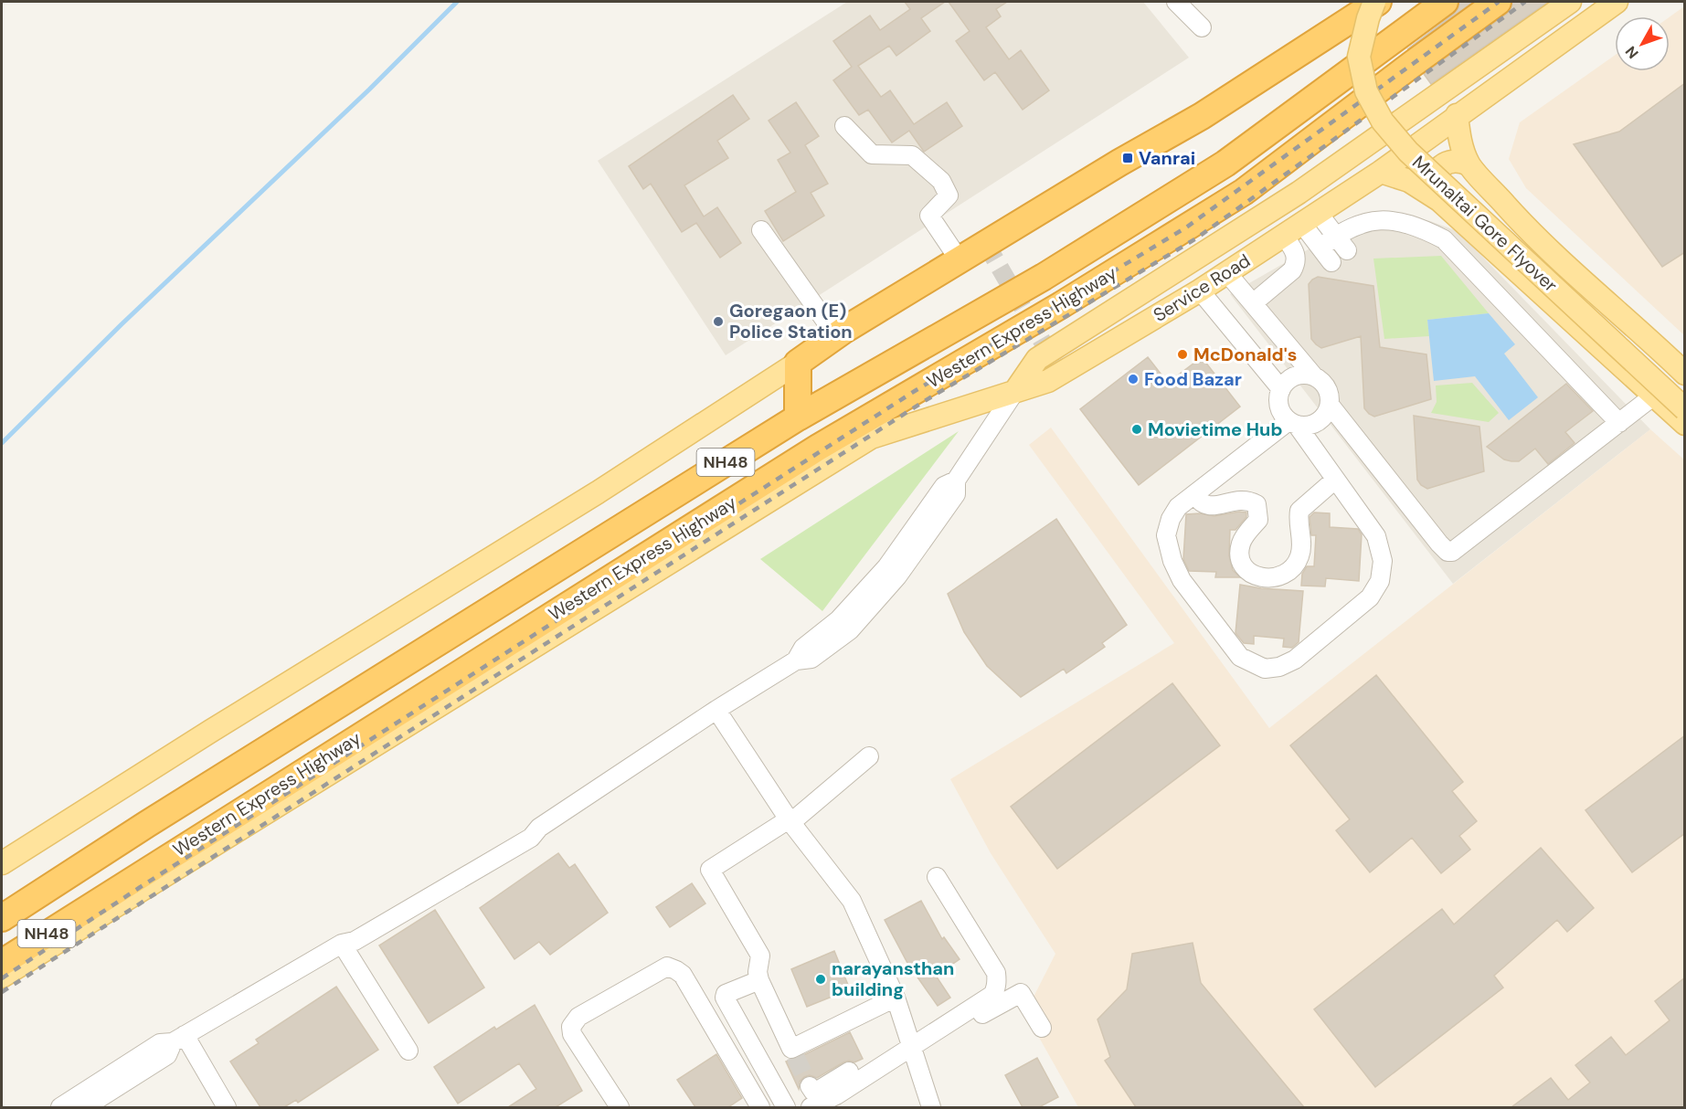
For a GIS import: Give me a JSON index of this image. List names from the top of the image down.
{
  "streets": {
    "highway": ["Western Express Highway", "NH48"],
    "main road": ["Mrunaltai Gore Flyover", "Service Road"]
  },
  "places": {
    "transit": ["Vanrai"],
    "other": [
      "Goregaon (E) Police Station",
      "McDonald's",
      "Food Bazar",
      "Movietime Hub",
      "narayansthan building"
    ]
  },
  "north": "bottom left"
}
